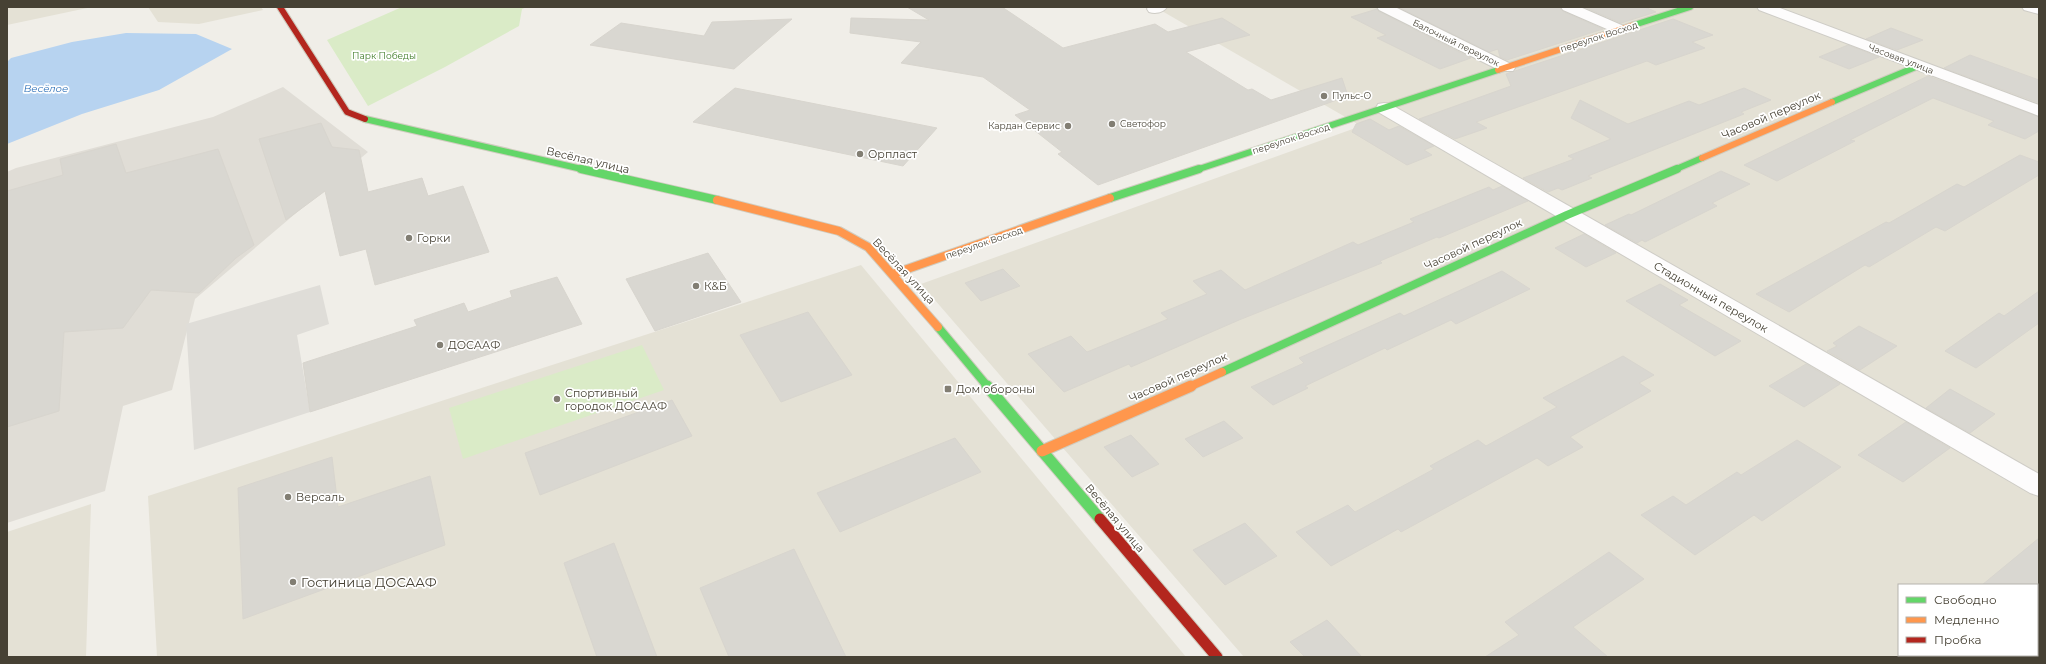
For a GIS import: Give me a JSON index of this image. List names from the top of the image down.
{
  "streets": {
    "street": [
      "переулок Восход",
      "Балочный переулок",
      "Часовая улица",
      "Часовой переулок",
      "Весёлая улица",
      "Стадионный переулок"
    ]
  },
  "crossings": [
    ["переулок Восход", "Балочный переулок"],
    ["переулок Восход", "Весёлая улица"],
    ["переулок Восход", "Стадионный переулок"],
    ["Часовая улица", "Часовой переулок"],
    ["Часовой переулок", "Весёлая улица"],
    ["Часовой переулок", "Стадионный переулок"]
  ],
  "water": ["Весёлое"],
  "parks": ["Парк Победы"],
  "places": {
    "other": [
      "Пульс-О",
      "Светофор",
      "Кардан Сервис",
      "Орпласт",
      "Горки",
      "К&Б",
      "ДОСААФ",
      "Спортивный городок ДОСААФ",
      "Версаль",
      "Гостиница ДОСААФ"
    ],
    "transit": ["Дом обороны"]
  },
  "legend": ["Свободно", "Медленно", "Пробка"]
}
